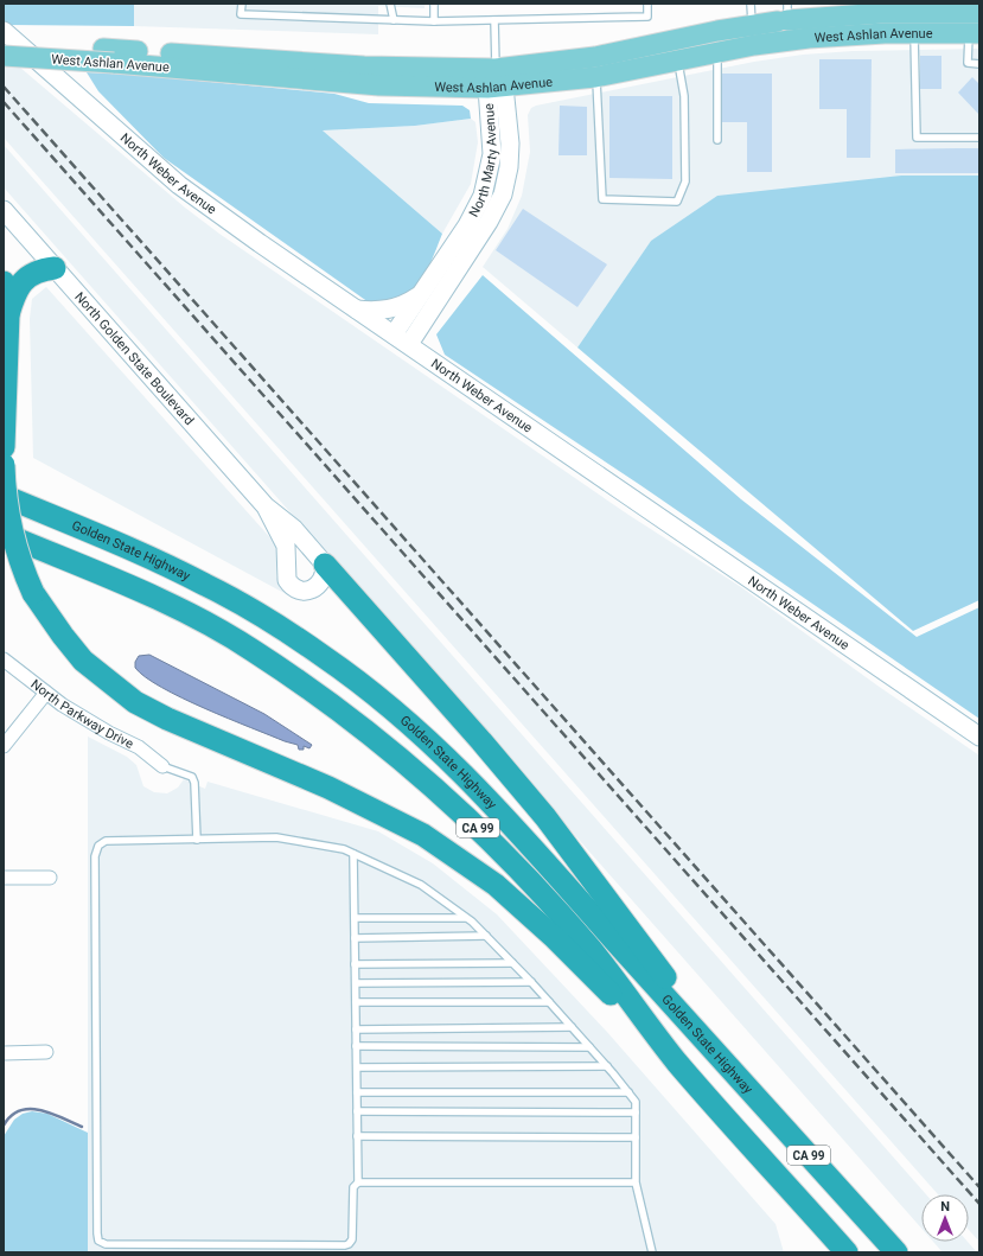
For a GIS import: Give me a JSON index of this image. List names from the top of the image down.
{
  "streets": {
    "highway": ["Golden State Highway", "CA 99"],
    "main road": [
      "West Ashlan Avenue",
      "North Marty Avenue",
      "North Weber Avenue",
      "North Golden State Boulevard"
    ],
    "street": ["North Parkway Drive"]
  },
  "crossings": [
    ["West Ashlan Avenue", "North Marty Avenue"],
    ["North Marty Avenue", "North Weber Avenue"]
  ],
  "north": "top"
}
